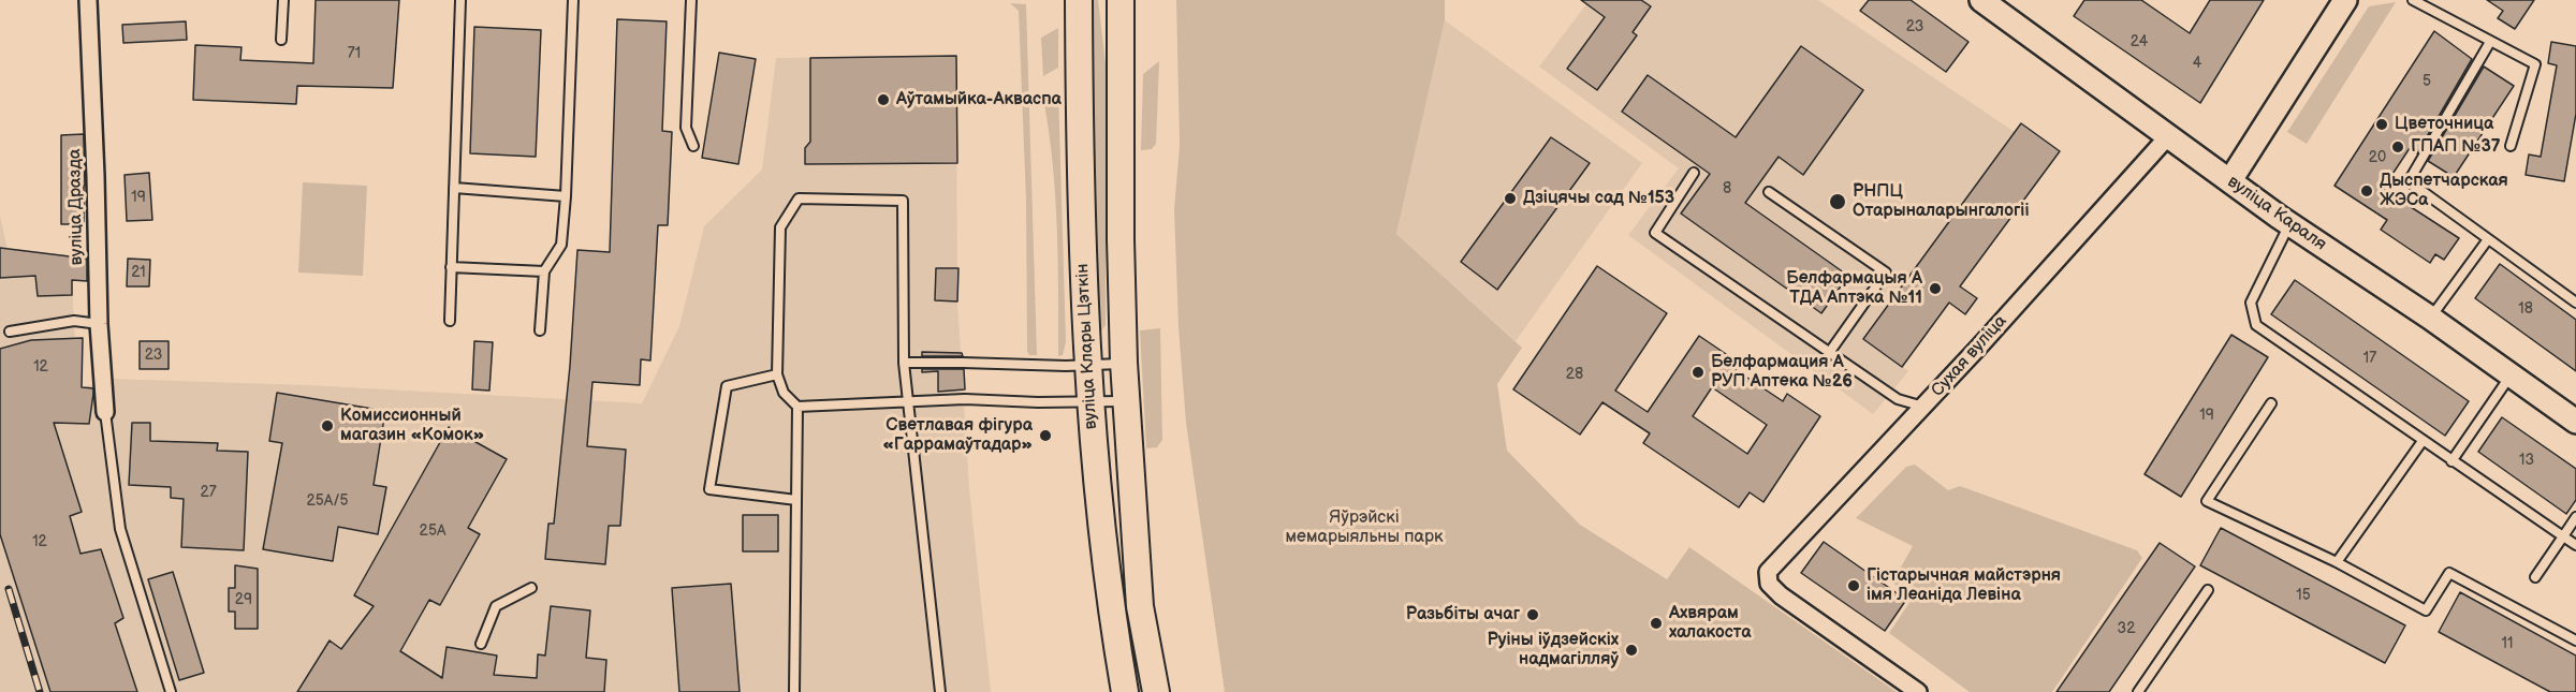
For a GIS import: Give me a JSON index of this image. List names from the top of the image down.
{
  "streets": {
    "main road": ["вуліца Караля", "вуліца Клары Цэткін"],
    "street": ["вуліца Дразда", "Сухая вуліца"]
  },
  "crossings": [
    ["вуліца Караля", "Сухая вуліца"]
  ],
  "parks": ["Яўрэйскі мемарыяльны парк"],
  "places": [
    "Аўтамыйка-Акваспа",
    "Цветочница",
    "ГПАП №37",
    "Дыспетчарская ЖЭСа",
    "Дзіцячы сад №153",
    "РНПЦ Отарыналарынгалогіі",
    "Белфармацыя А ТДА Аптэка №11",
    "Белфармация А РУП Аптека №26",
    "Комиссионный магазин «Комок»",
    "Светлавая фігура «Гаррамаўтадар»",
    "Гістарычная майстэрня імя Леаніда Левіна",
    "Разьбіты ачаг",
    "Ахвярам халакоста",
    "Руіны іўдзейскіх надмагілляў"
  ],
  "house_numbers": [
    "23",
    "24",
    "71",
    "4",
    "5",
    "20",
    "8",
    "19",
    "21",
    "18",
    "23",
    "17",
    "12",
    "28",
    "19",
    "13",
    "27",
    "25А/5",
    "25А",
    "12",
    "15",
    "29",
    "32",
    "11"
  ]
}
